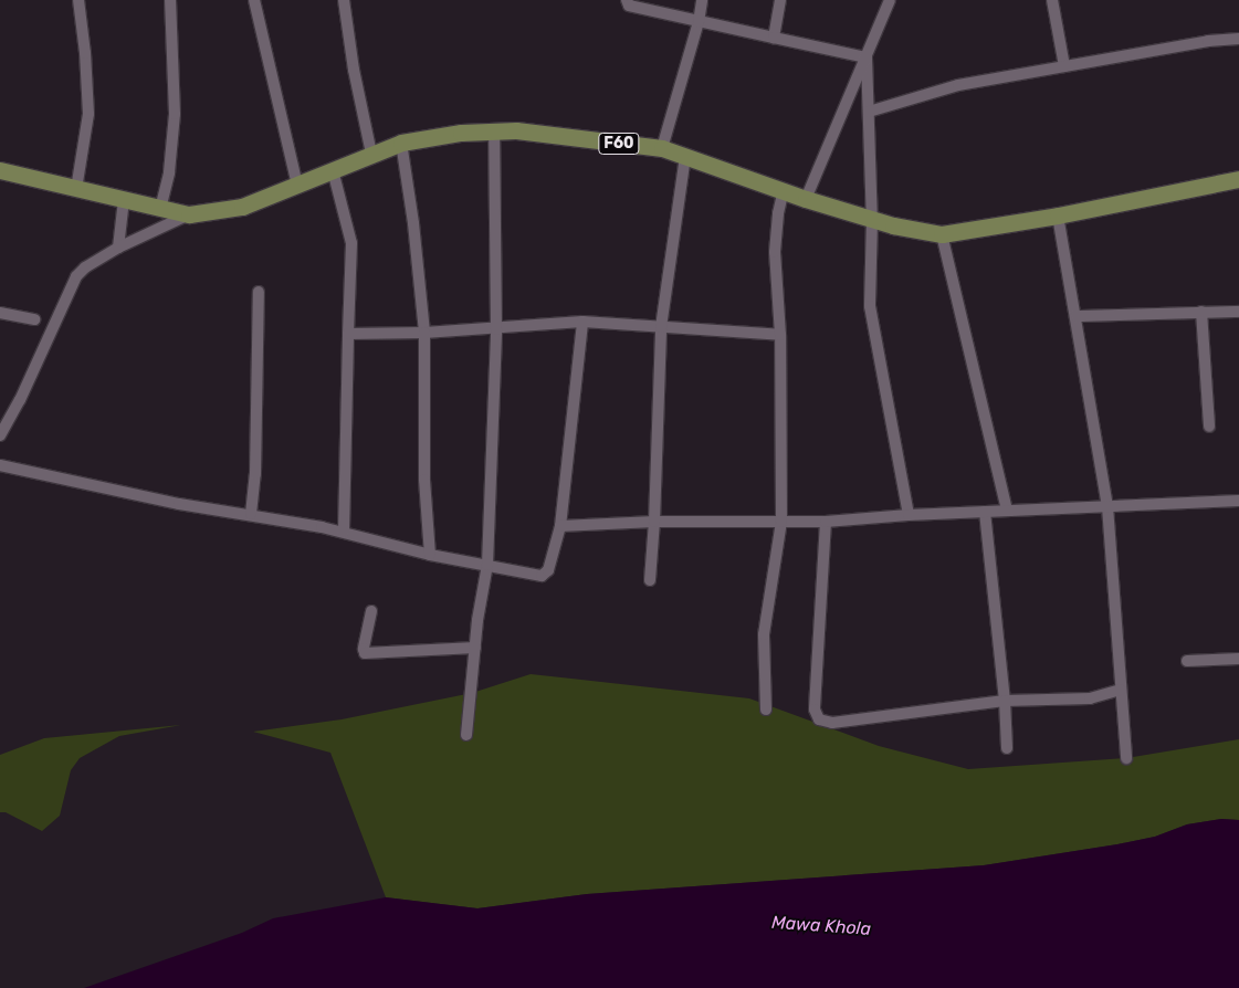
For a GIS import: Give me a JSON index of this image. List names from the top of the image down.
{
  "streets": {
    "main road": ["F60"]
  },
  "water": ["Mawa Khola"]
}
